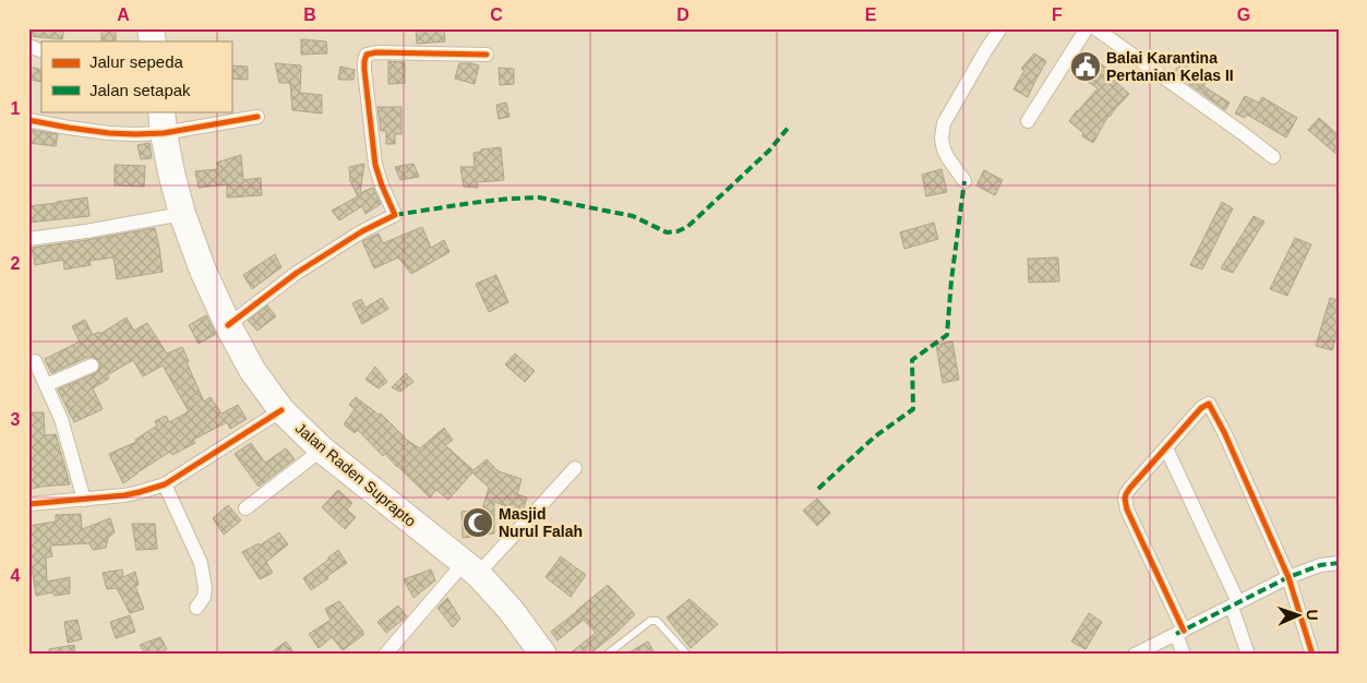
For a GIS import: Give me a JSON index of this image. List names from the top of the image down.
{
  "streets": {
    "highway": ["Jalan Raden Suprapto"]
  },
  "places": {
    "public building": ["Balai Karantina Pertanian Kelas II"],
    "mosque": ["Masjid Nurul Falah"]
  },
  "legend": ["Jalur sepeda", "Jalan setapak"],
  "north": "right",
  "grid": {
    "columns": [
      "A",
      "B",
      "C",
      "D",
      "E",
      "F",
      "G"
    ],
    "rows": [
      "1",
      "2",
      "3",
      "4"
    ]
  }
}
